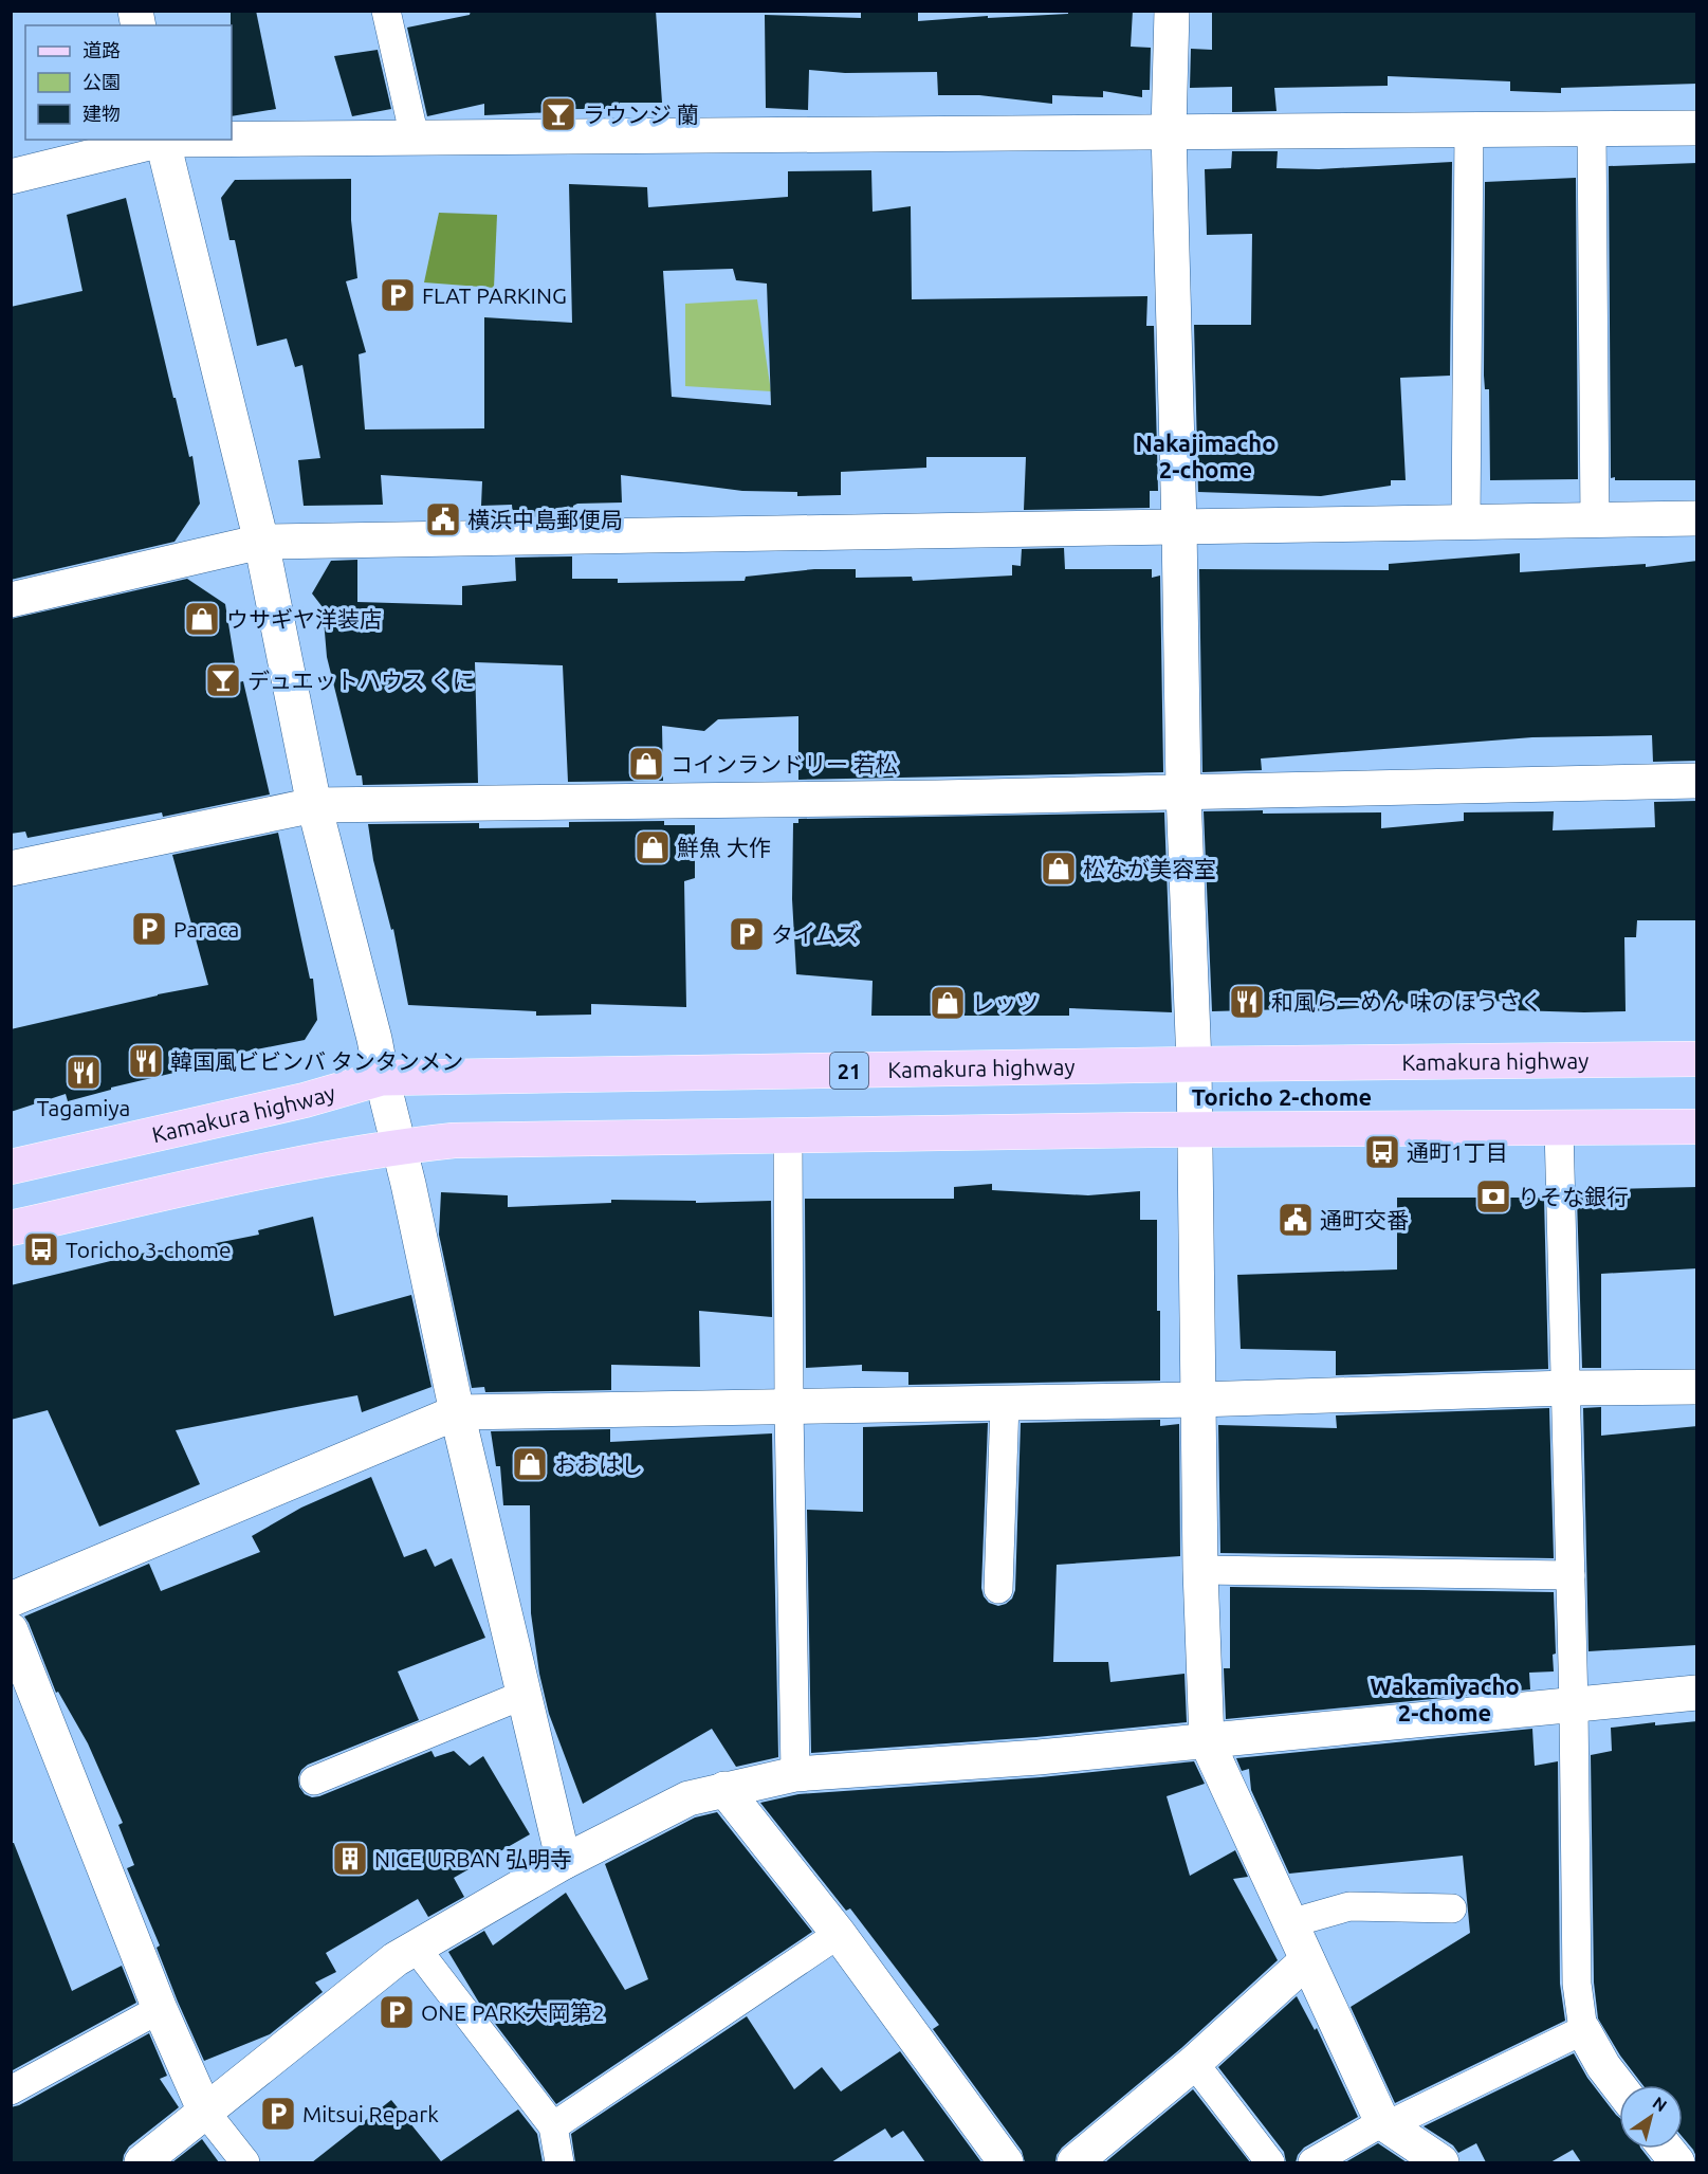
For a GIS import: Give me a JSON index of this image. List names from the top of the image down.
{
  "streets": {
    "main road": ["Kamakura highway", "21"]
  },
  "districts": ["Nakajimacho 2-chome", "Toricho 2-chome", "Wakamiyacho 2-chome"],
  "places": {
    "bar": ["ラウンジ 蘭", "デュエットハウス くに"],
    "parking": [
      "FLAT PARKING",
      "Paraca",
      "タイムズ",
      "ONE PARK大岡第2",
      "Mitsui Repark"
    ],
    "public building": ["横浜中島郵便局", "通町交番"],
    "shop": [
      "ウサギヤ洋装店",
      "コインランドリー 若松",
      "鮮魚 大作",
      "松なが美容室",
      "レッツ",
      "おおはし"
    ],
    "restaurant": ["和風らーめん 味のほうさく", "韓国風ビビンバ タンタンメン", "Tagamiya"],
    "bus stop": ["通町1丁目", "Toricho 3-chome"],
    "bank": ["りそな銀行"],
    "building": ["NICE URBAN 弘明寺"]
  },
  "legend": ["道路", "公園", "建物"],
  "north": "top right"
}
